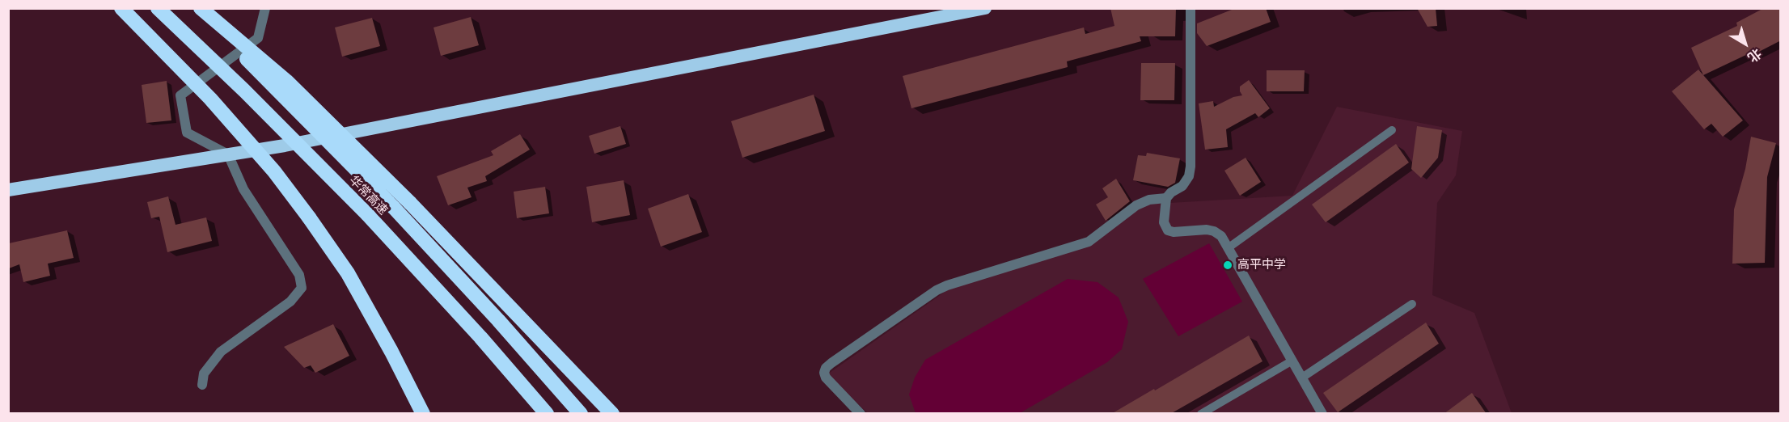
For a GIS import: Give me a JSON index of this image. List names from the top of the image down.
{
  "streets": {
    "highway": ["华常高速"]
  },
  "places": ["高平中学"],
  "north": "bottom right"
}
